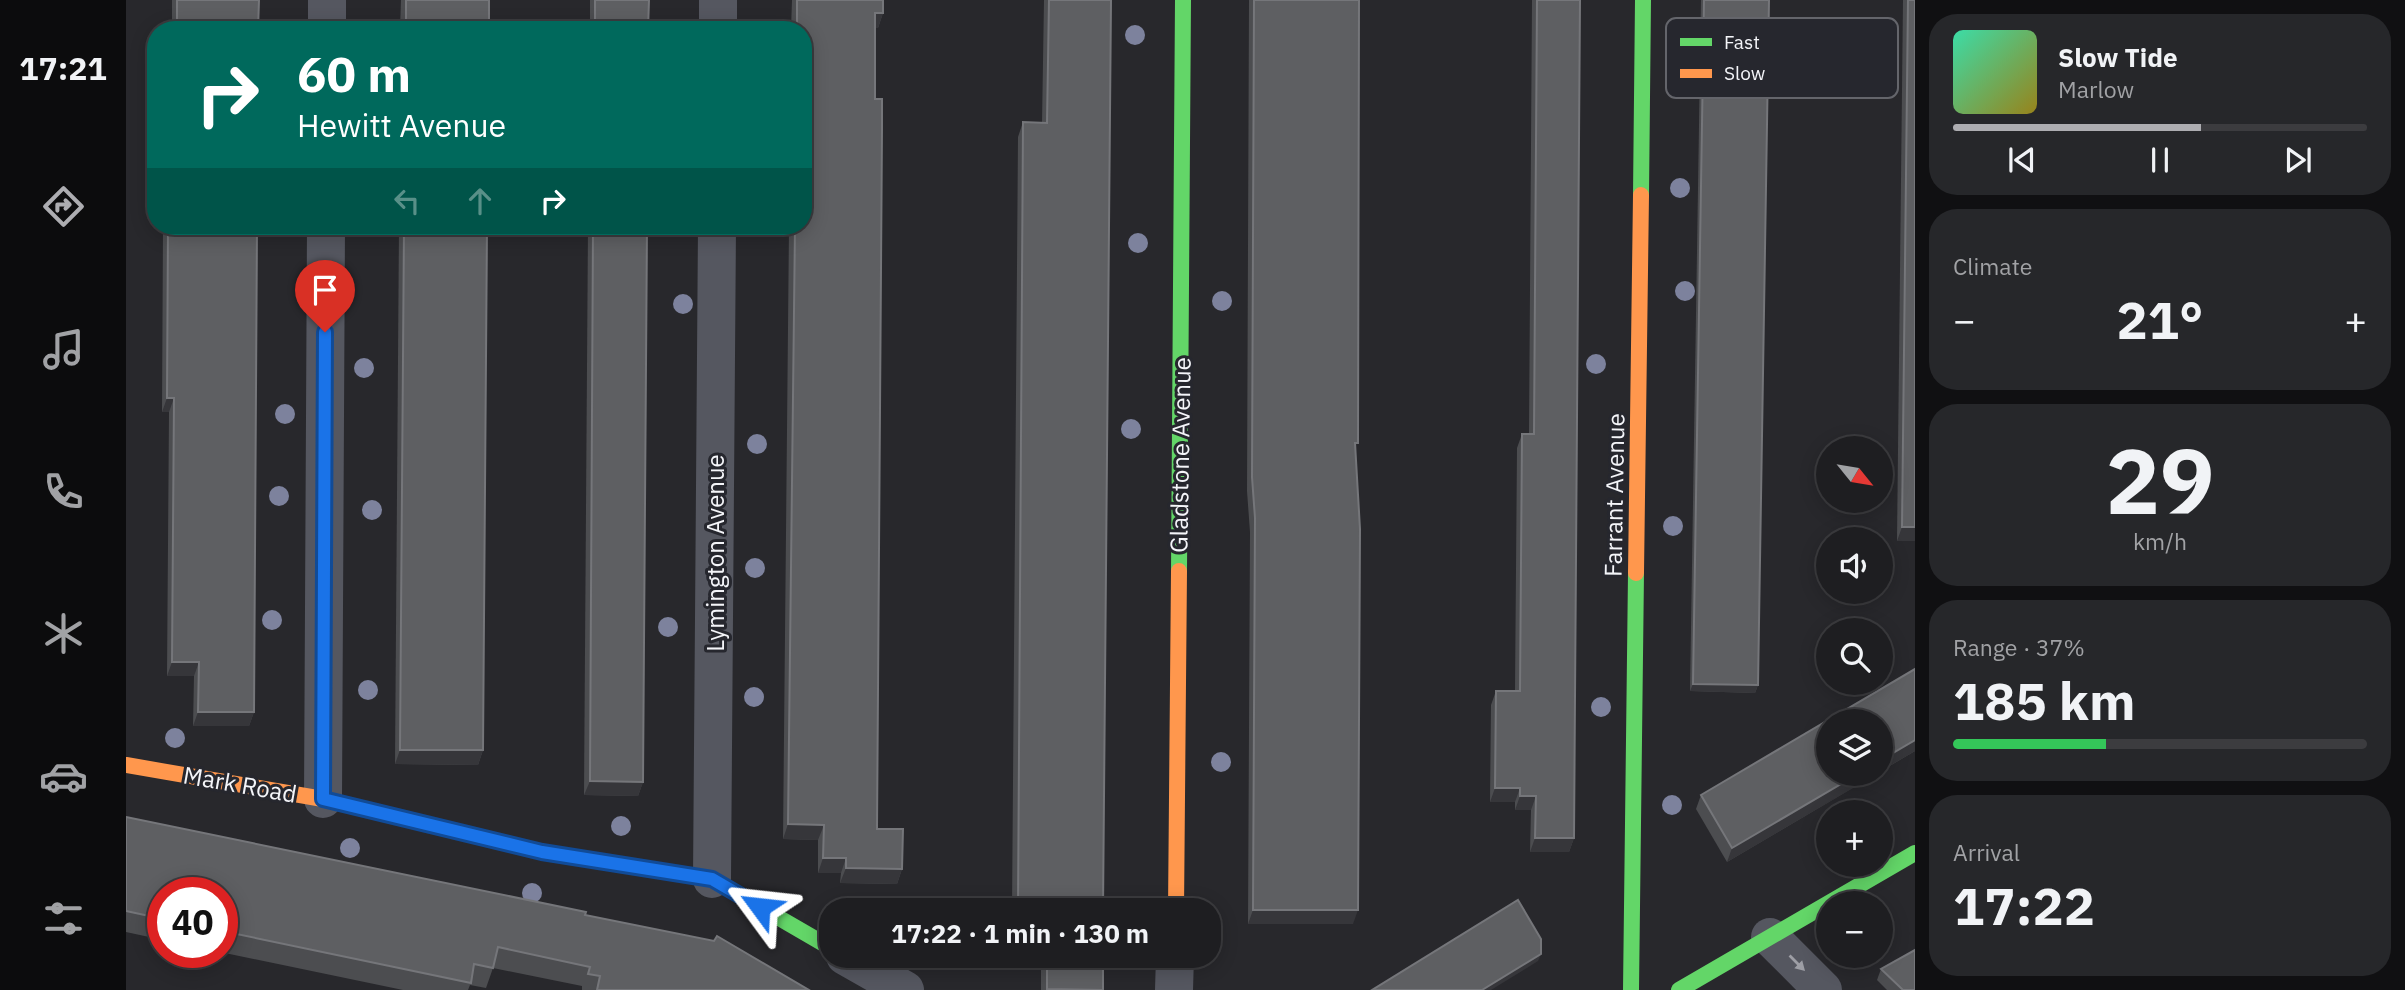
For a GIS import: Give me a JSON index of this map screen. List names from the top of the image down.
{
  "streets": {
    "street": [
      "Gladstone Avenue",
      "Farrant Avenue",
      "Lymington Avenue",
      "Mark Road"
    ]
  },
  "crossings": [
    ["Lymington Avenue", "Mark Road"]
  ],
  "legend": ["Fast", "Slow"],
  "north": "bottom right",
  "page": {
    "tabs": "17:21",
    "turn": ["60 m", "Hewitt Avenue"],
    "song": ["Slow Tide", "Marlow"],
    "tile": [
      "Climate",
      ["29", "km/h"],
      ["Range · 37%", "185 km"],
      ["Arrival", "17:22"]
    ],
    "heat": ["−", "21°", "+"],
    "map_buttons": ["+", "−"],
    "limit": "40",
    "trip": "17:22 · 1 min · 130 m"
  }
}
